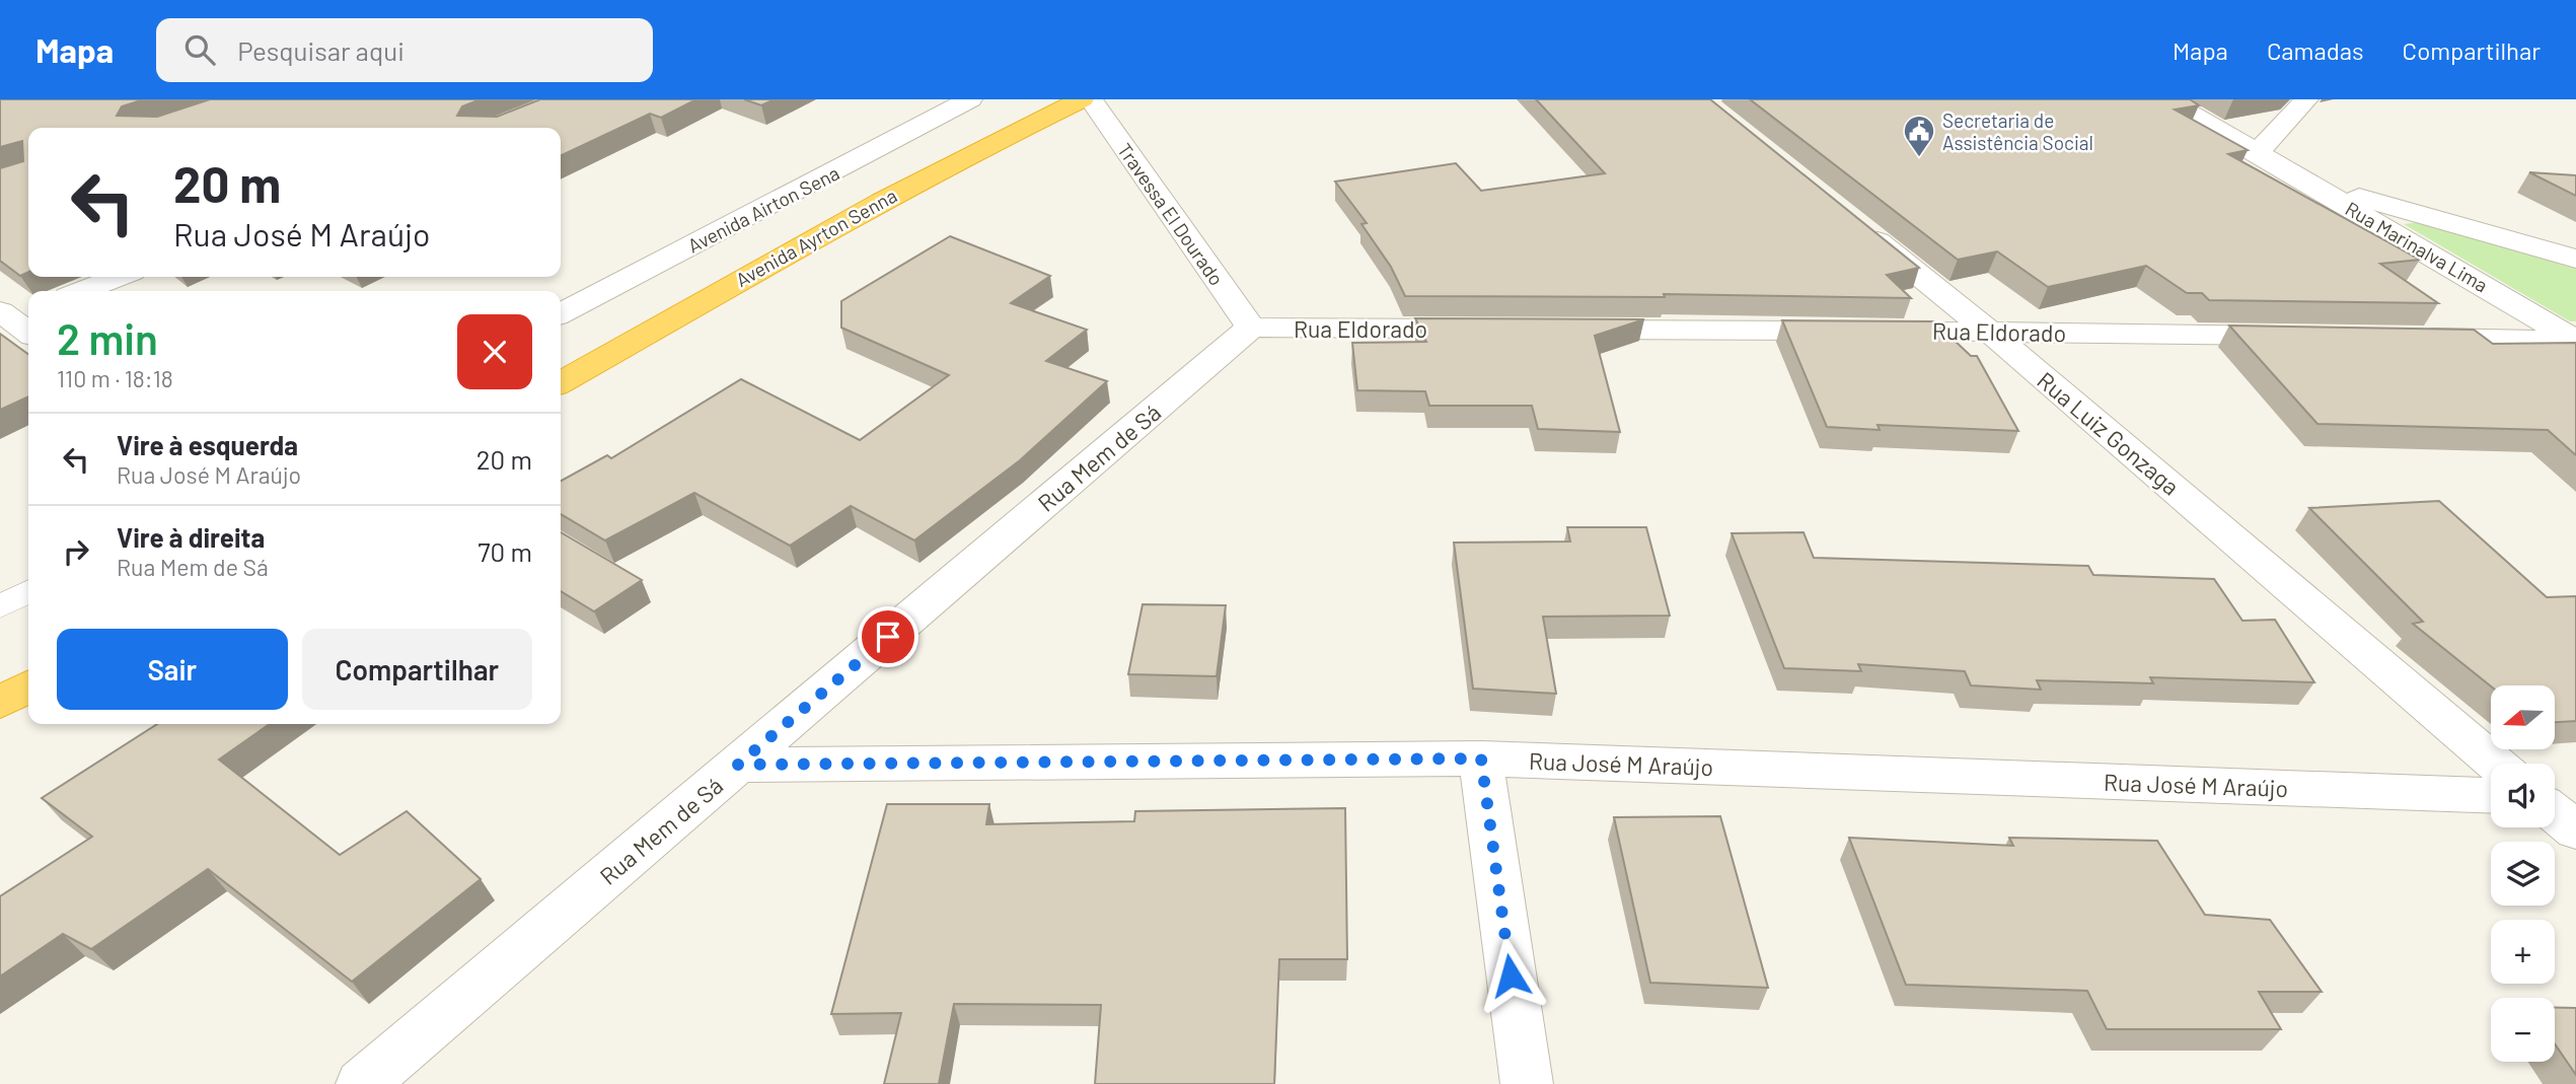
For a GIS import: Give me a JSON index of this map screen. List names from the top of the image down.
{
  "streets": {
    "highway": ["Avenida Ayrton Senna"],
    "street": [
      "Avenida Airton Sena",
      "Travessa El Dourado",
      "Rua Marinalva Lima",
      "Rua Eldorado",
      "Rua Luiz Gonzaga",
      "Rua Mem de Sá",
      "Rua José M Araújo"
    ]
  },
  "crossings": [
    ["Travessa El Dourado", "Rua Eldorado"],
    ["Travessa El Dourado", "Rua Mem de Sá"],
    ["Rua Eldorado", "Rua Luiz Gonzaga"],
    ["Rua Eldorado", "Rua Mem de Sá"],
    ["Rua Mem de Sá", "Rua José M Araújo"]
  ],
  "places": {
    "public building": ["Secretaria de Assistência Social"]
  },
  "north": "left",
  "page": {
    "header": "Mapa",
    "search": "Pesquisar aqui",
    "nav": ["Mapa", "Camadas", "Compartilhar"],
    "turn": ["20 m", "Rua José M Araújo"],
    "heading": ["2 min", "110 m · 18:18"],
    "list": [
      {
        "name": "Vire à esquerda",
        "note": "Rua José M Araújo",
        "value": "20 m"
      },
      {
        "name": "Vire à direita",
        "note": "Rua Mem de Sá",
        "value": "70 m"
      }
    ],
    "buttons": ["Sair", "Compartilhar"],
    "map_buttons": ["+", "−"]
  }
}
